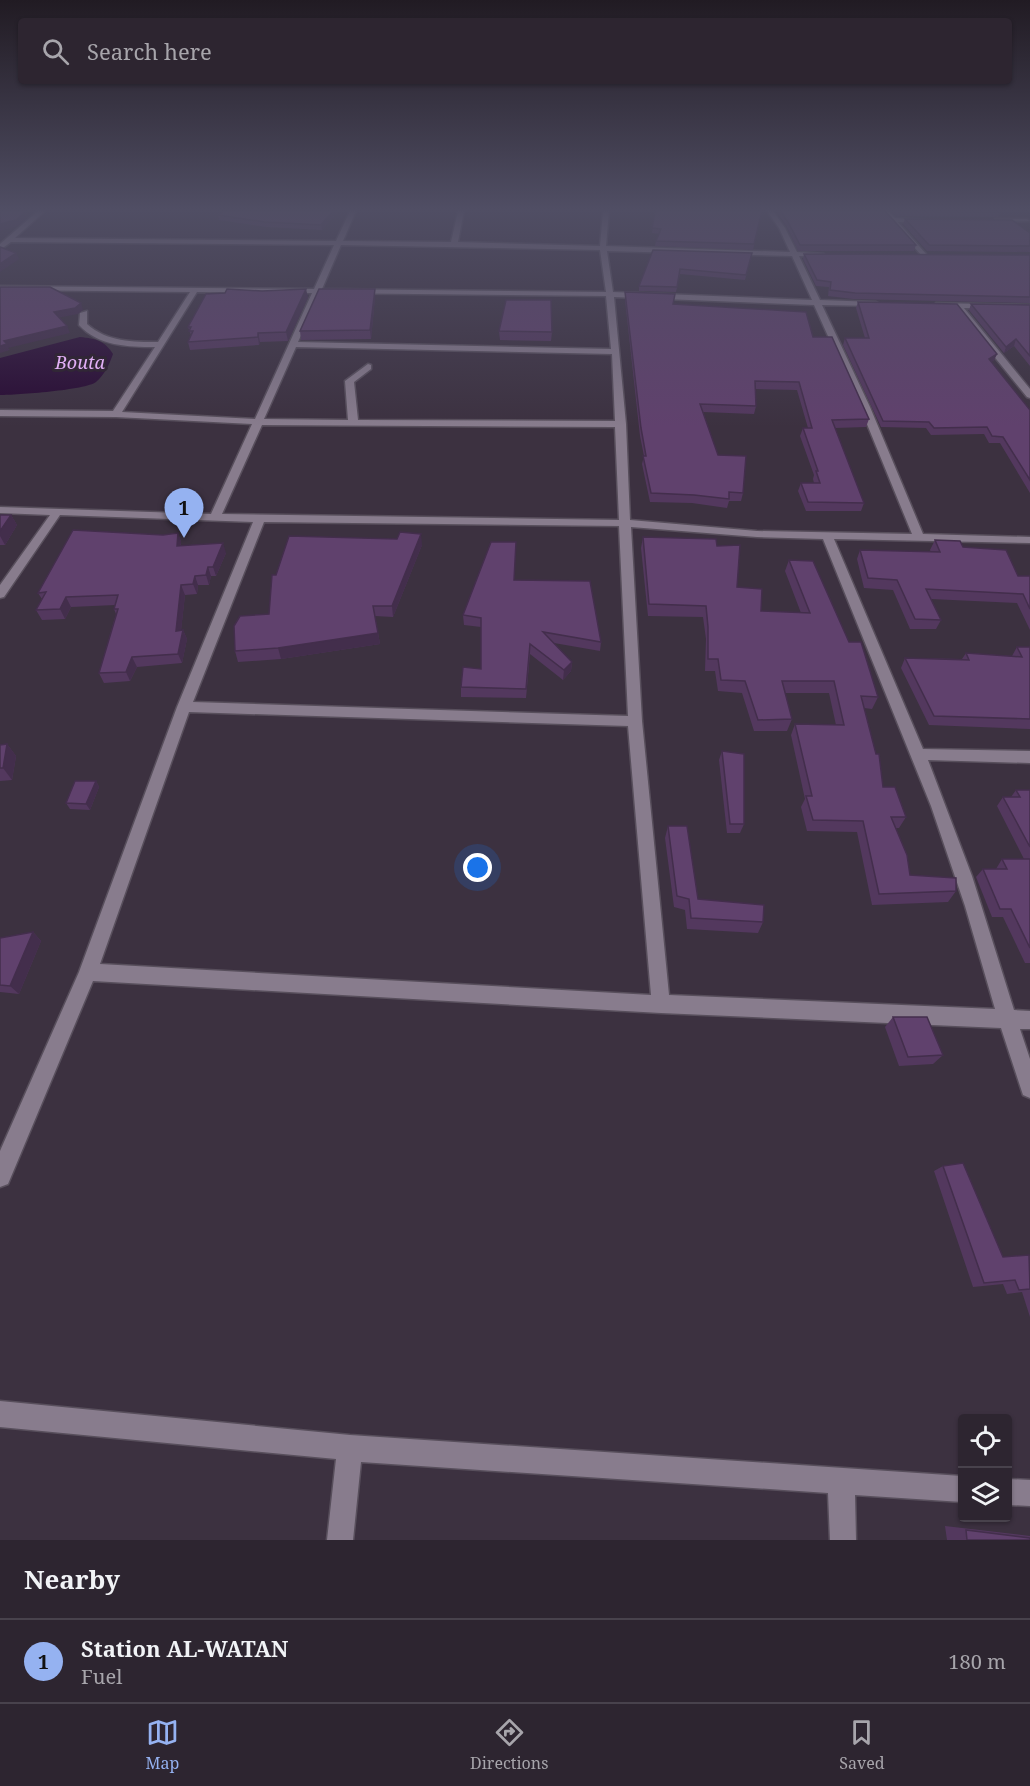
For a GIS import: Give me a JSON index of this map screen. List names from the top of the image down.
{
  "water": ["Bouta"],
  "page": {
    "search": "Search here",
    "pins": "1",
    "heading": "Nearby",
    "list": [
      {
        "mark": "1",
        "name": "Station AL-WATAN",
        "note": "Fuel",
        "value": "180 m"
      }
    ],
    "nav": ["Map", "Directions", "Saved"]
  }
}
